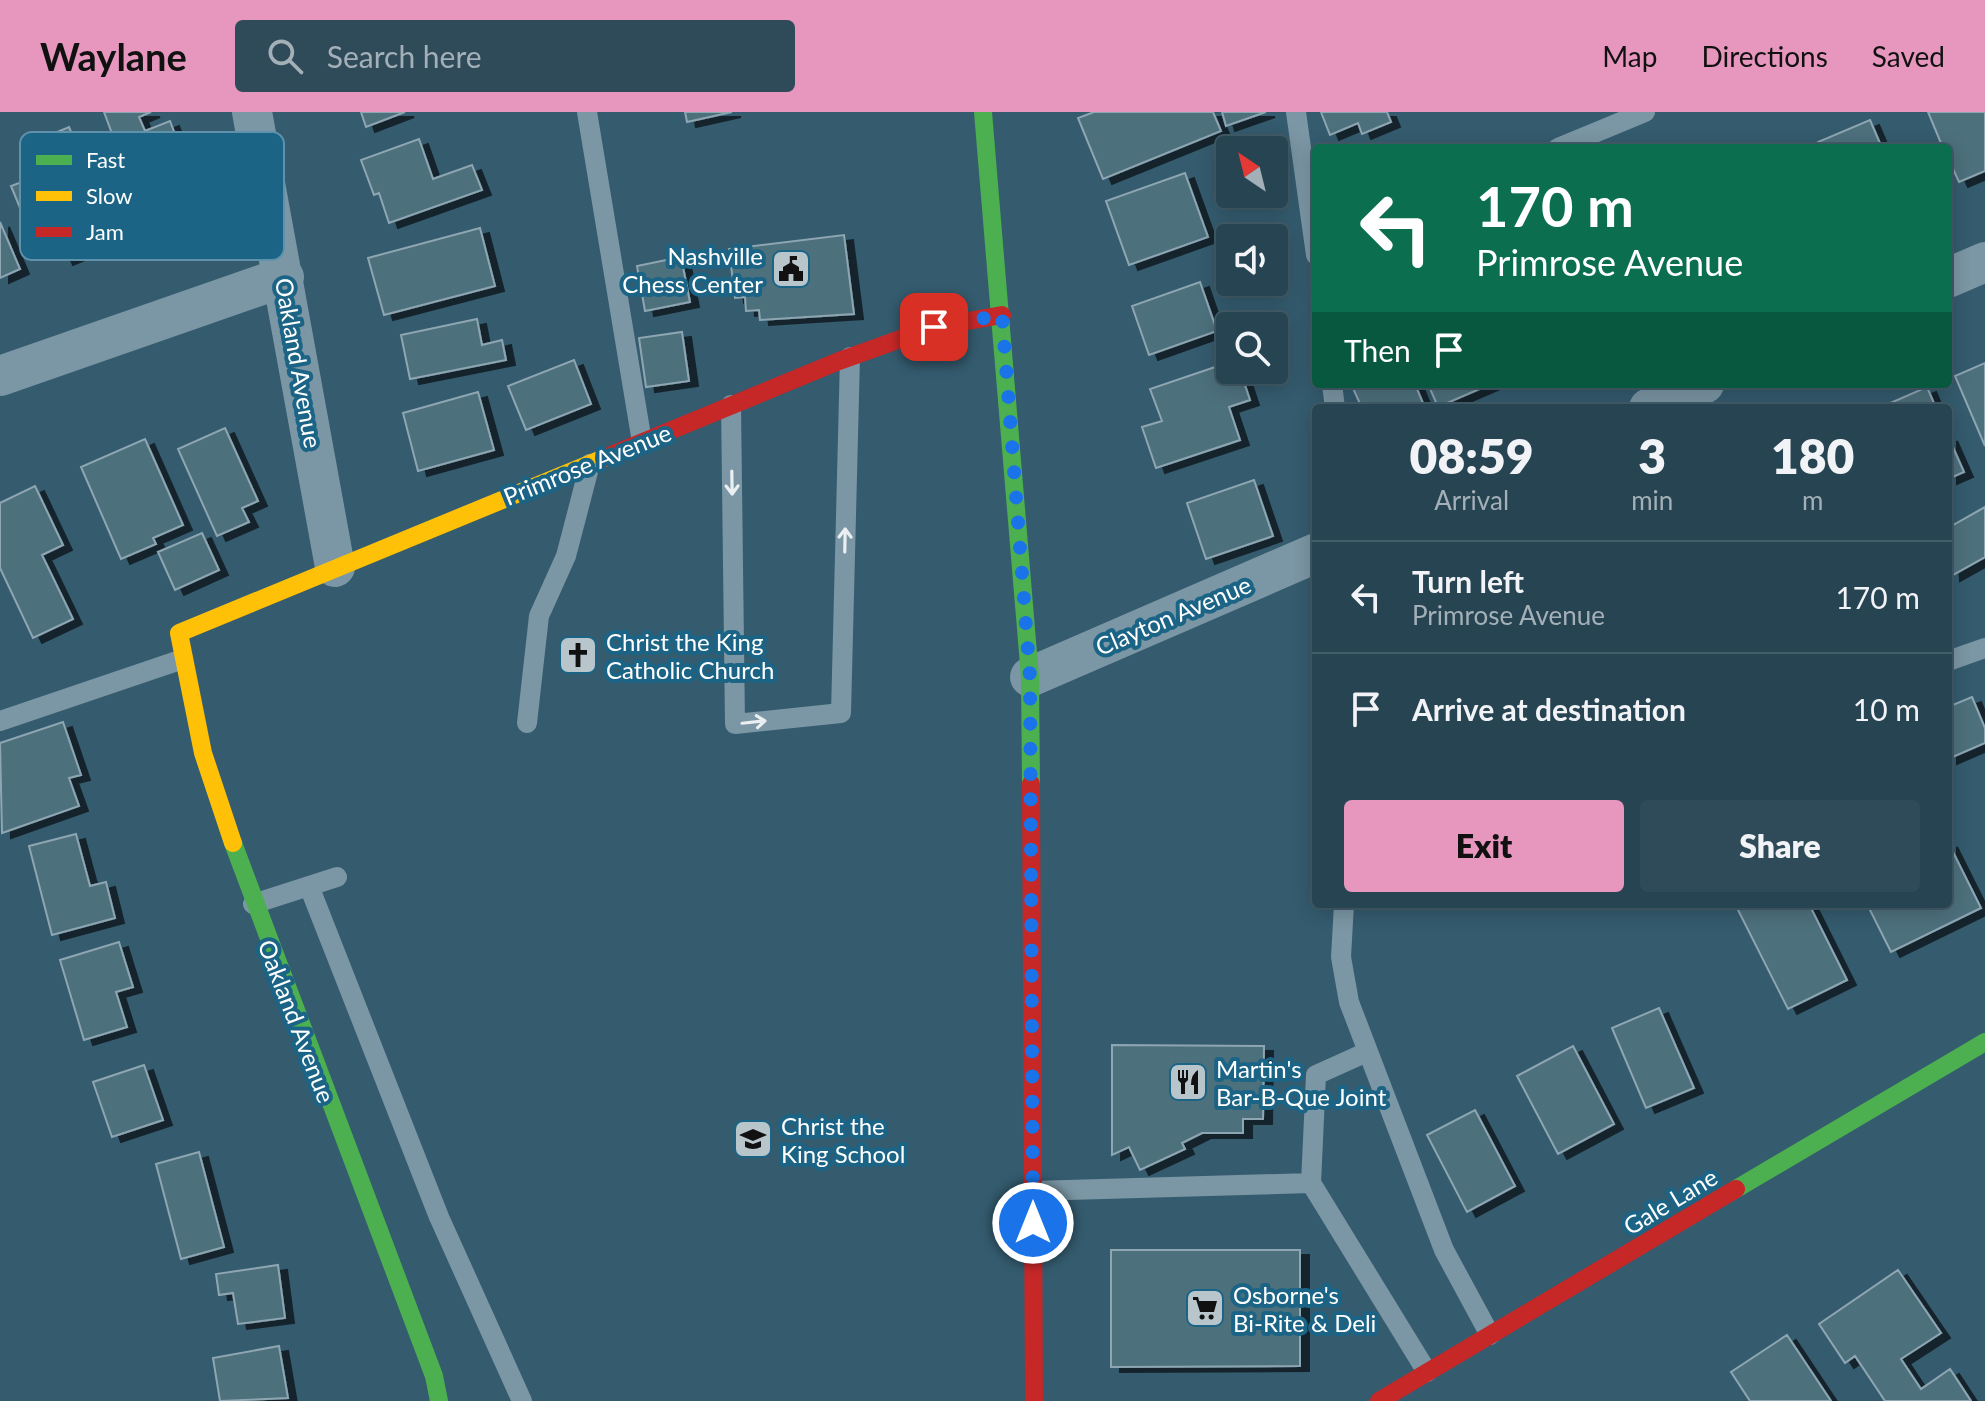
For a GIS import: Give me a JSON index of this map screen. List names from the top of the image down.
{
  "streets": {
    "street": [
      "Oakland Avenue",
      "Primrose Avenue",
      "Clayton Avenue",
      "Gale Lane"
    ]
  },
  "crossings": [
    ["Oakland Avenue", "Primrose Avenue"]
  ],
  "places": {
    "public building": ["Nashville Chess Center"],
    "church": ["Christ the King Catholic Church"],
    "restaurant": ["Martin's Bar-B-Que Joint"],
    "school or university": ["Christ the King School"],
    "supermarket": ["Osborne's Bi-Rite & Deli"]
  },
  "legend": ["Fast", "Slow", "Jam"],
  "north": "top left",
  "page": {
    "header": "Waylane",
    "search": "Search here",
    "nav": ["Map", "Directions", "Saved"],
    "turn": ["170 m", "Primrose Avenue"],
    "then": "Then",
    "eta": [
      "08:59",
      "Arrival",
      "3",
      "min",
      "180",
      "m"
    ],
    "list": [
      {
        "name": "Turn left",
        "note": "Primrose Avenue",
        "value": "170 m"
      },
      {
        "name": "Arrive at destination",
        "value": "10 m"
      }
    ],
    "buttons": ["Exit", "Share"]
  }
}
